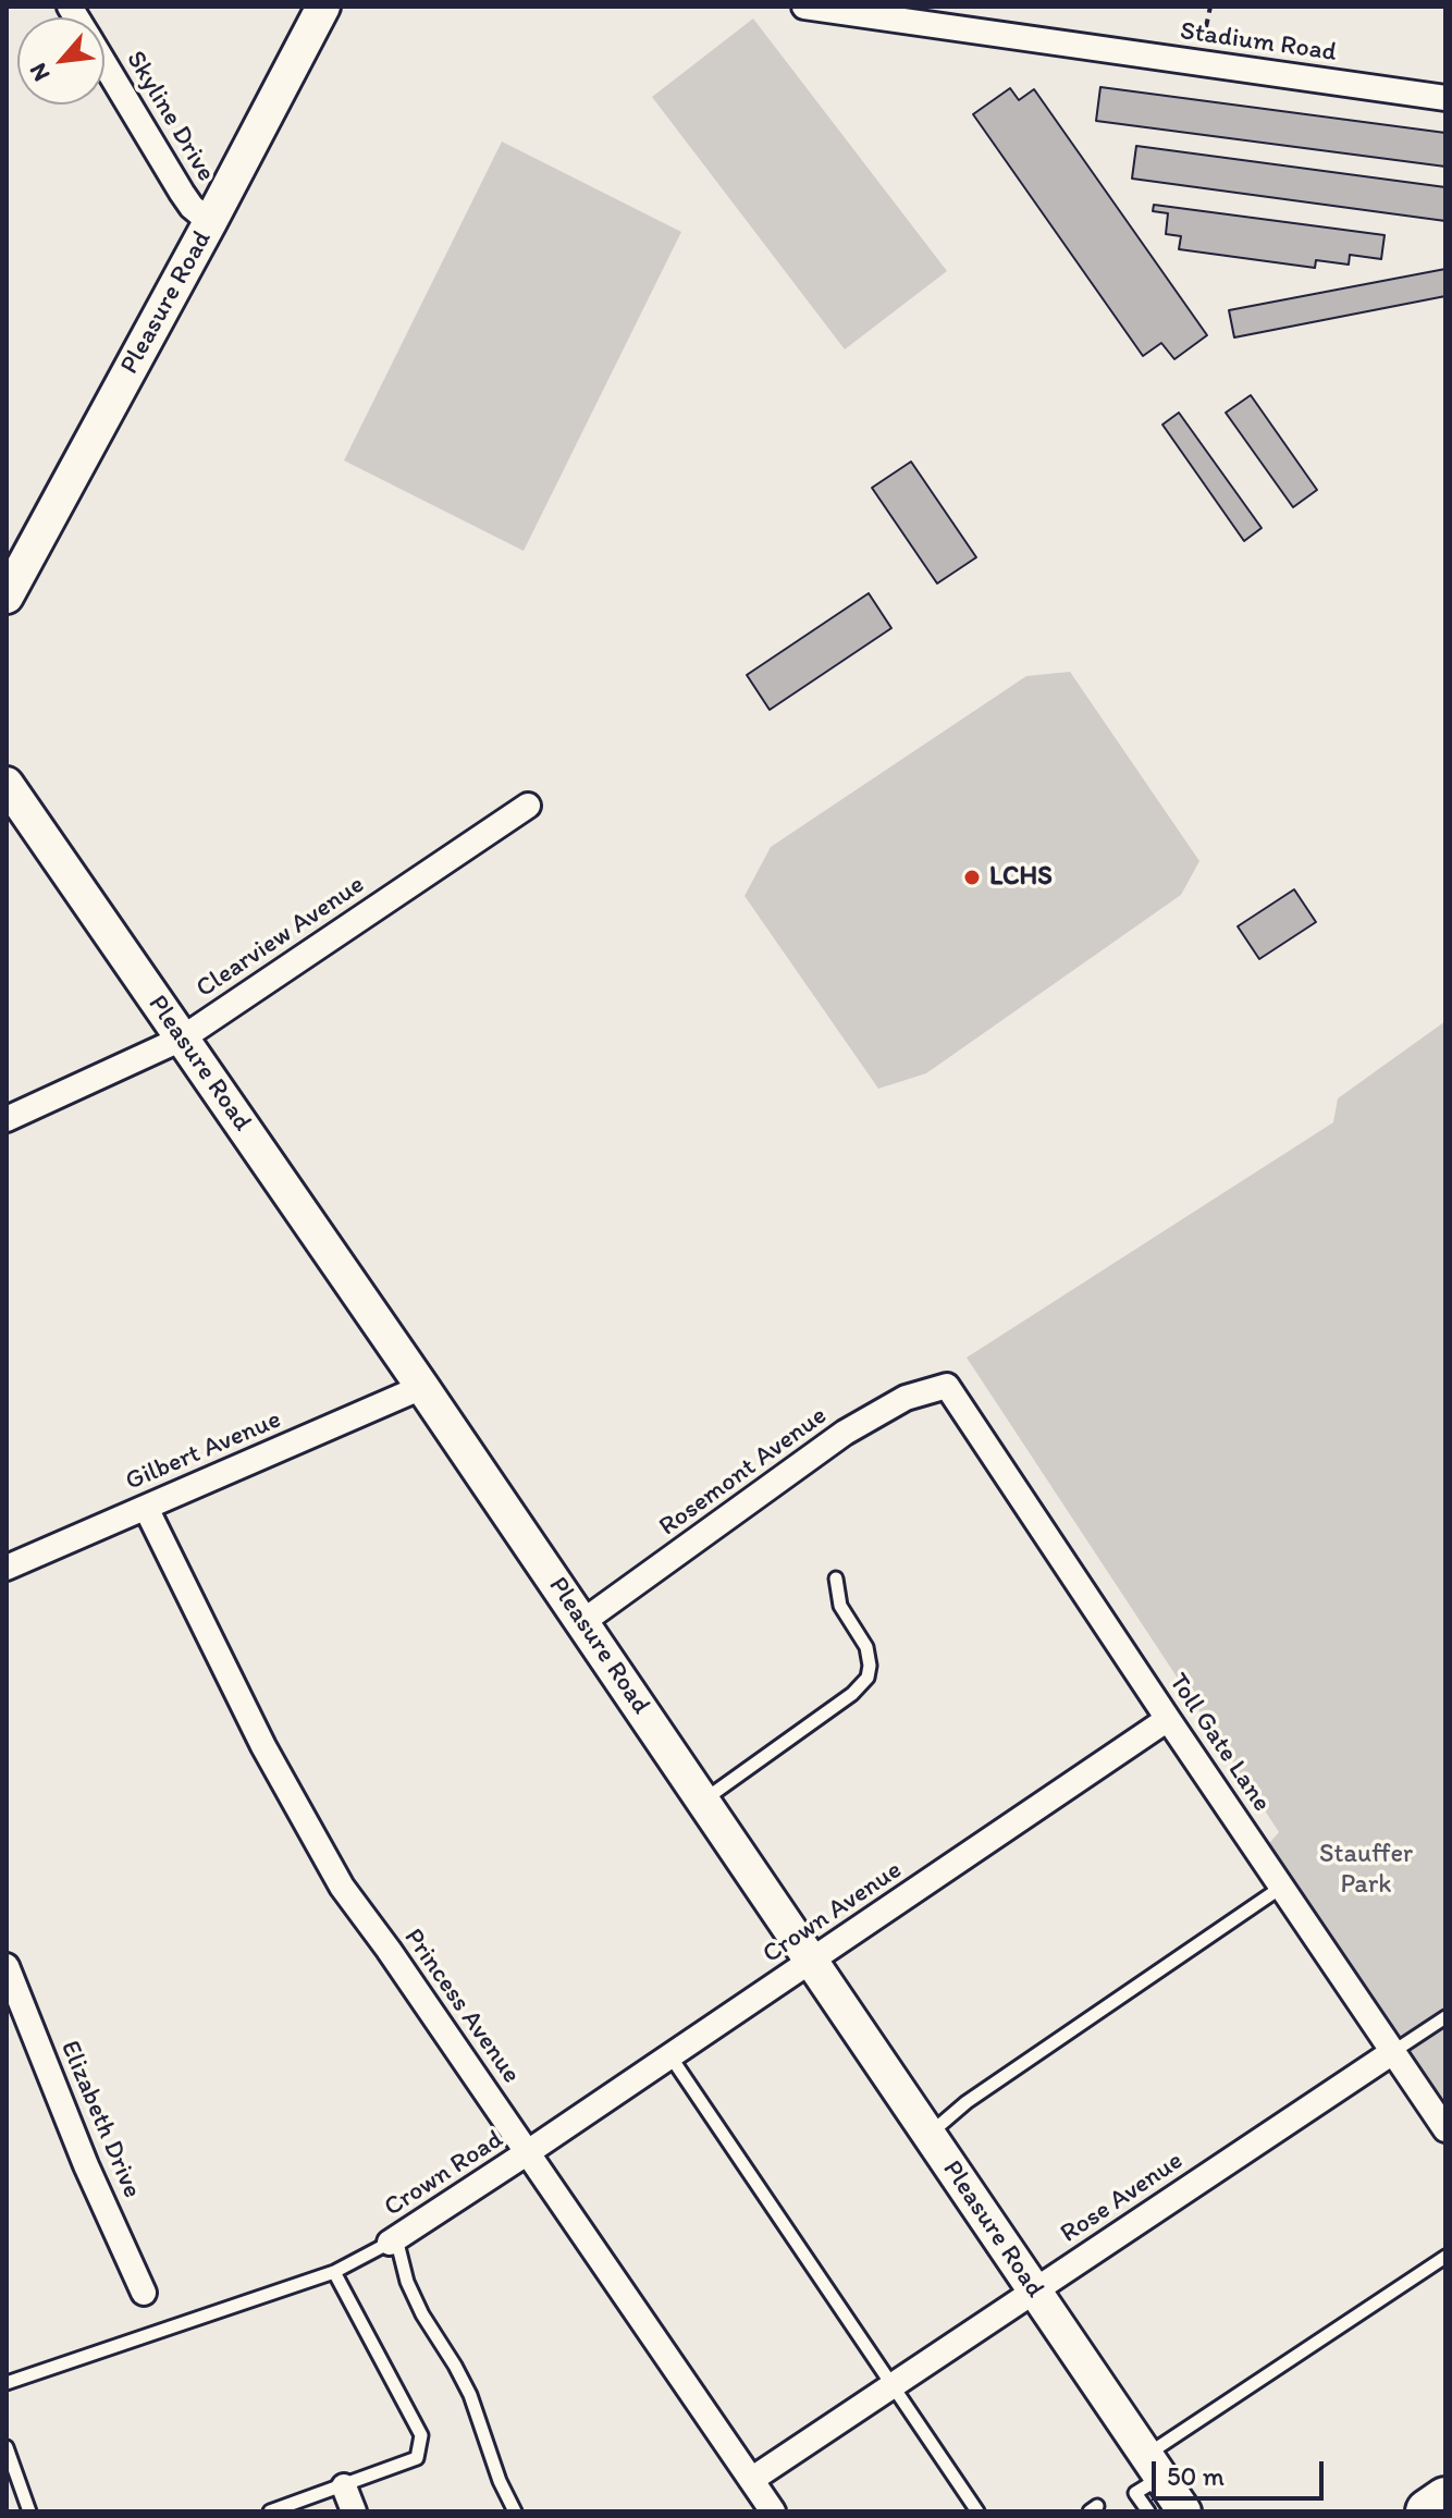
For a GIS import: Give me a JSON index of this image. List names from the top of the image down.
{
  "streets": {
    "street": [
      "Stadium Road",
      "Skyline Drive",
      "Pleasure Road",
      "Clearview Avenue",
      "Gilbert Avenue",
      "Rosemont Avenue",
      "Toll Gate Lane",
      "Crown Avenue",
      "Princess Avenue",
      "Elizabeth Drive",
      "Crown Road",
      "Rose Avenue"
    ]
  },
  "crossings": [
    ["Skyline Drive", "Pleasure Road"],
    ["Pleasure Road", "Clearview Avenue"],
    ["Pleasure Road", "Gilbert Avenue"],
    ["Pleasure Road", "Rosemont Avenue"],
    ["Pleasure Road", "Crown Avenue"],
    ["Pleasure Road", "Rose Avenue"],
    ["Gilbert Avenue", "Princess Avenue"],
    ["Rosemont Avenue", "Toll Gate Lane"],
    ["Toll Gate Lane", "Crown Avenue"],
    ["Toll Gate Lane", "Rose Avenue"],
    ["Crown Avenue", "Princess Avenue"],
    ["Crown Avenue", "Crown Road"],
    ["Princess Avenue", "Crown Road"],
    ["Princess Avenue", "Rose Avenue"]
  ],
  "parks": ["Stauffer Park"],
  "places": ["LCHS"],
  "scale_bar": "50 m",
  "north": "bottom left"
}
